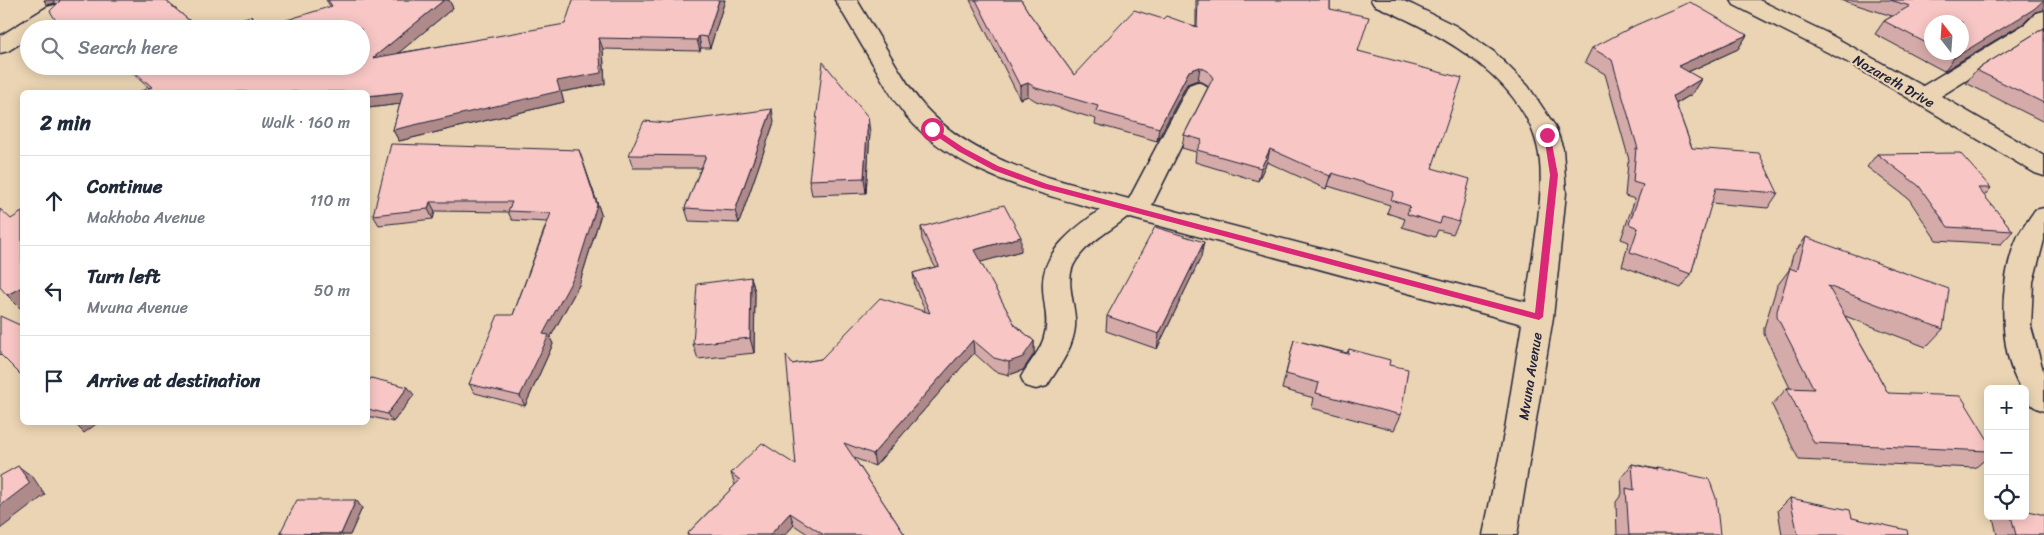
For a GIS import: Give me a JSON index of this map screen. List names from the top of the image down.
{
  "streets": {
    "street": ["Nazareth Drive", "Mvuna Avenue"]
  },
  "north": "top",
  "page": {
    "search": "Search here",
    "heading": ["2 min", "Walk · 160 m"],
    "list": [
      ["Continue", "Makhoba Avenue", "110 m"],
      ["Turn left", "Mvuna Avenue", "50 m"],
      "Arrive at destination"
    ],
    "map_buttons": ["+", "−"]
  }
}
